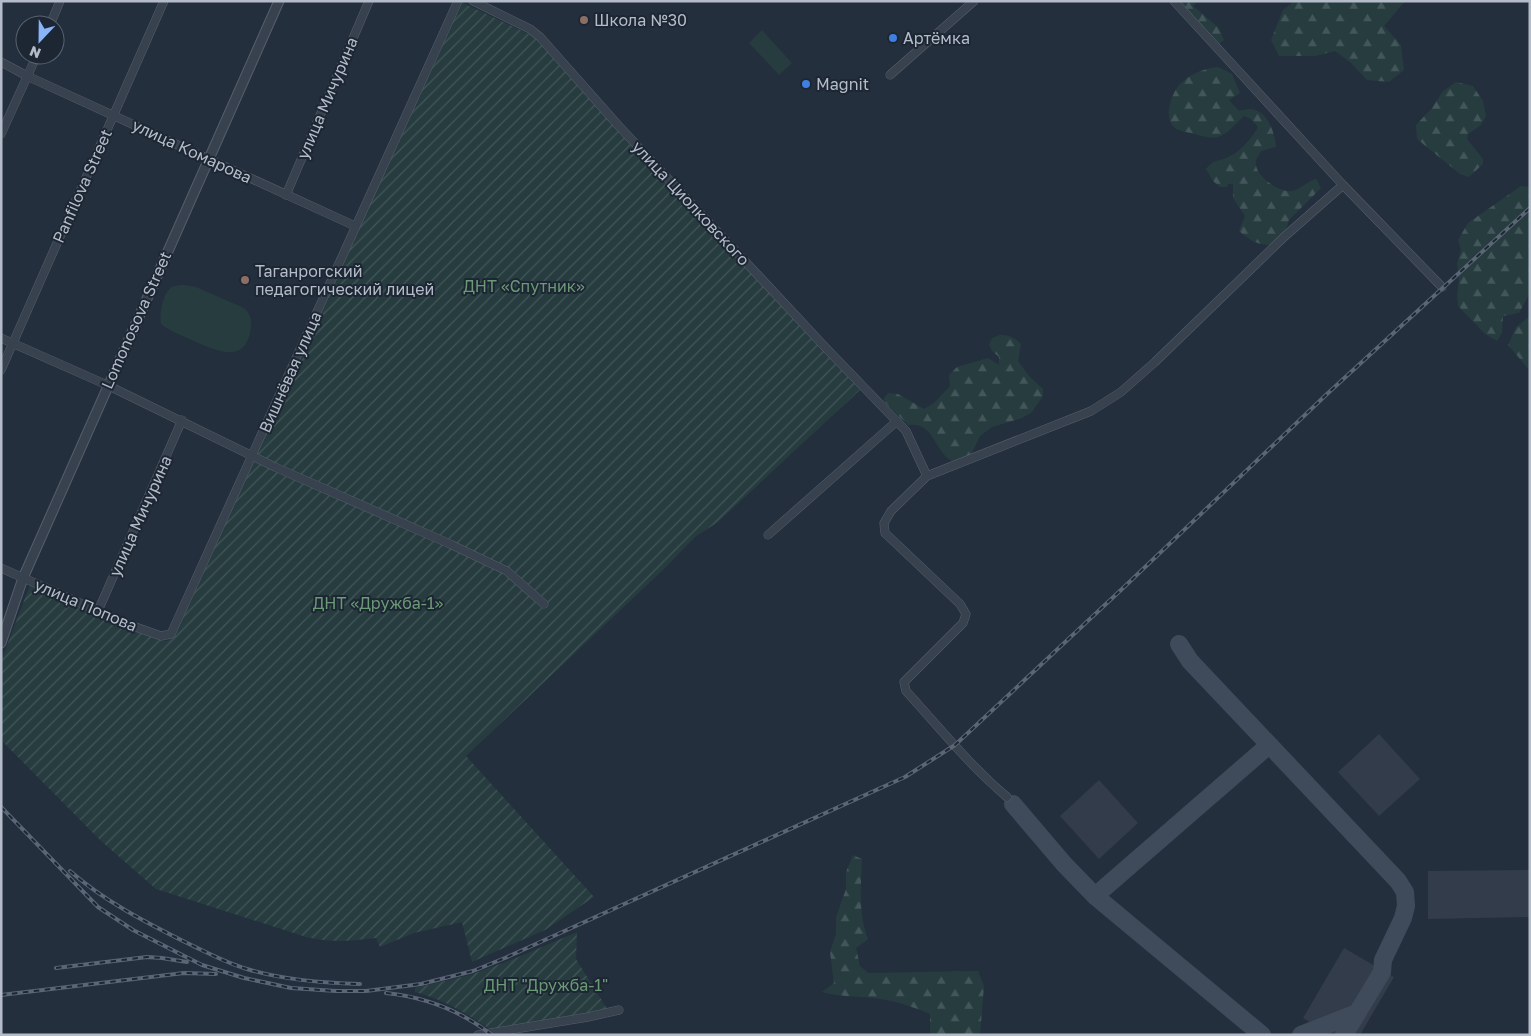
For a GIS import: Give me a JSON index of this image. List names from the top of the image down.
{
  "streets": {
    "street": [
      "улица Мичурина",
      "улица Комарова",
      "Panfilova Street",
      "улица Циолковского",
      "Lomonosova Street",
      "Вишнёвая улица",
      "улица Попова"
    ]
  },
  "crossings": [
    ["улица Мичурина", "улица Комарова"],
    ["улица Мичурина", "улица Попова"],
    ["улица Комарова", "Panfilova Street"],
    ["улица Комарова", "Lomonosova Street"],
    ["улица Комарова", "Вишнёвая улица"],
    ["Lomonosova Street", "улица Попова"],
    ["Вишнёвая улица", "улица Попова"]
  ],
  "parks": ["ДНТ «Спутник»", "ДНТ «Дружба-1»", "ДНТ \"Дружба-1\""],
  "places": [
    "Школа №30",
    "Артёмка",
    "Magnit",
    "Таганрогский педагогический лицей"
  ],
  "north": "bottom"
}
